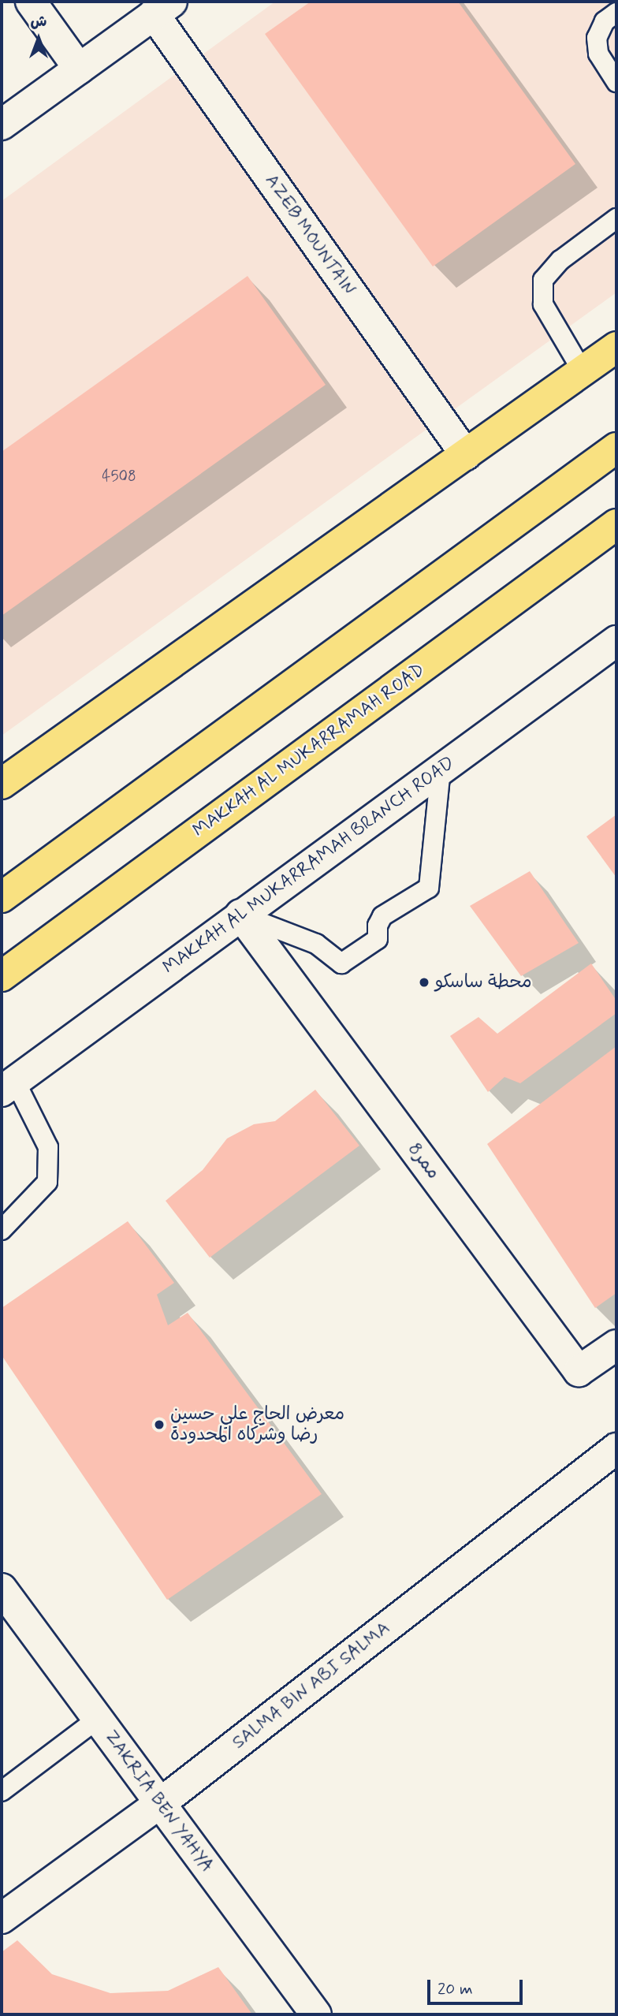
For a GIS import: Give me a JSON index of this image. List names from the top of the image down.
{
  "streets": {
    "main road": ["MAKKAH AL MUKARRAMAH ROAD"],
    "street": [
      "AZEB MOUNTAIN",
      "MAKKAH AL MUKARRAMAH BRANCH ROAD",
      "ممر8",
      "SALMA BIN ABI SALMA",
      "ZAKRIA BEN YAHYA"
    ]
  },
  "crossings": [
    ["MAKKAH AL MUKARRAMAH BRANCH ROAD", "ممر8"],
    ["SALMA BIN ABI SALMA", "ZAKRIA BEN YAHYA"]
  ],
  "places": ["محطة ساسكو", "معرض الحاج علي حسين رضا وشركاه المحدودة"],
  "house_numbers": ["4508"],
  "scale_bar": "20 m",
  "north": "top"
}
